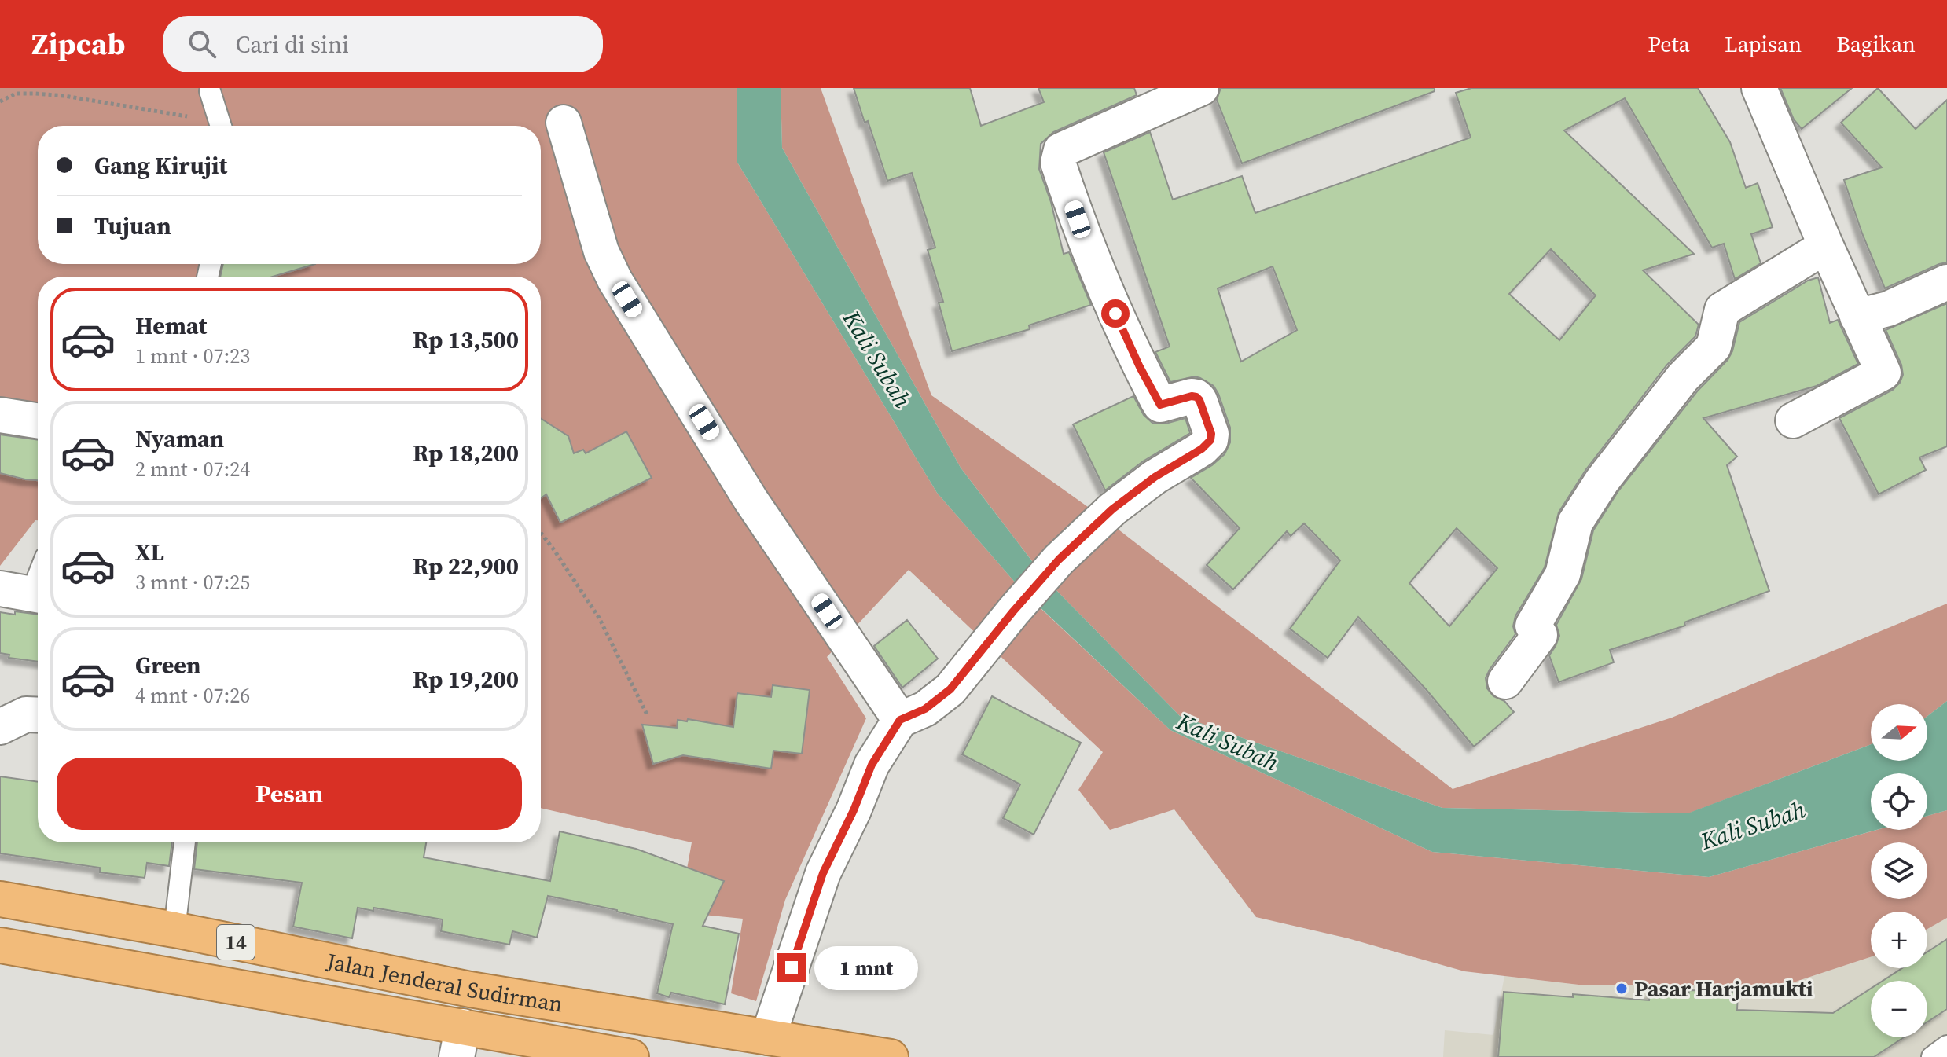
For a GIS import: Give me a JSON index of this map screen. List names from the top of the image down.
{
  "streets": {
    "highway": ["14", "Jalan Jenderal Sudirman"]
  },
  "water": ["Kali Subah"],
  "places": ["Pasar Harjamukti"],
  "north": "right",
  "page": {
    "header": "Zipcab",
    "search": "Cari di sini",
    "nav": ["Peta", "Lapisan", "Bagikan"],
    "banner": ["Gang Kirujit", "Tujuan"],
    "list": [
      {
        "name": "Hemat",
        "note": "1 mnt · 07:23",
        "value": "Rp 13,500"
      },
      {
        "name": "Nyaman",
        "note": "2 mnt · 07:24",
        "value": "Rp 18,200"
      },
      {
        "name": "XL",
        "note": "3 mnt · 07:25",
        "value": "Rp 22,900"
      },
      {
        "name": "Green",
        "note": "4 mnt · 07:26",
        "value": "Rp 19,200"
      }
    ],
    "map_buttons": ["+", "−"],
    "buttons": "Pesan",
    "bubble": "1 mnt"
  }
}
